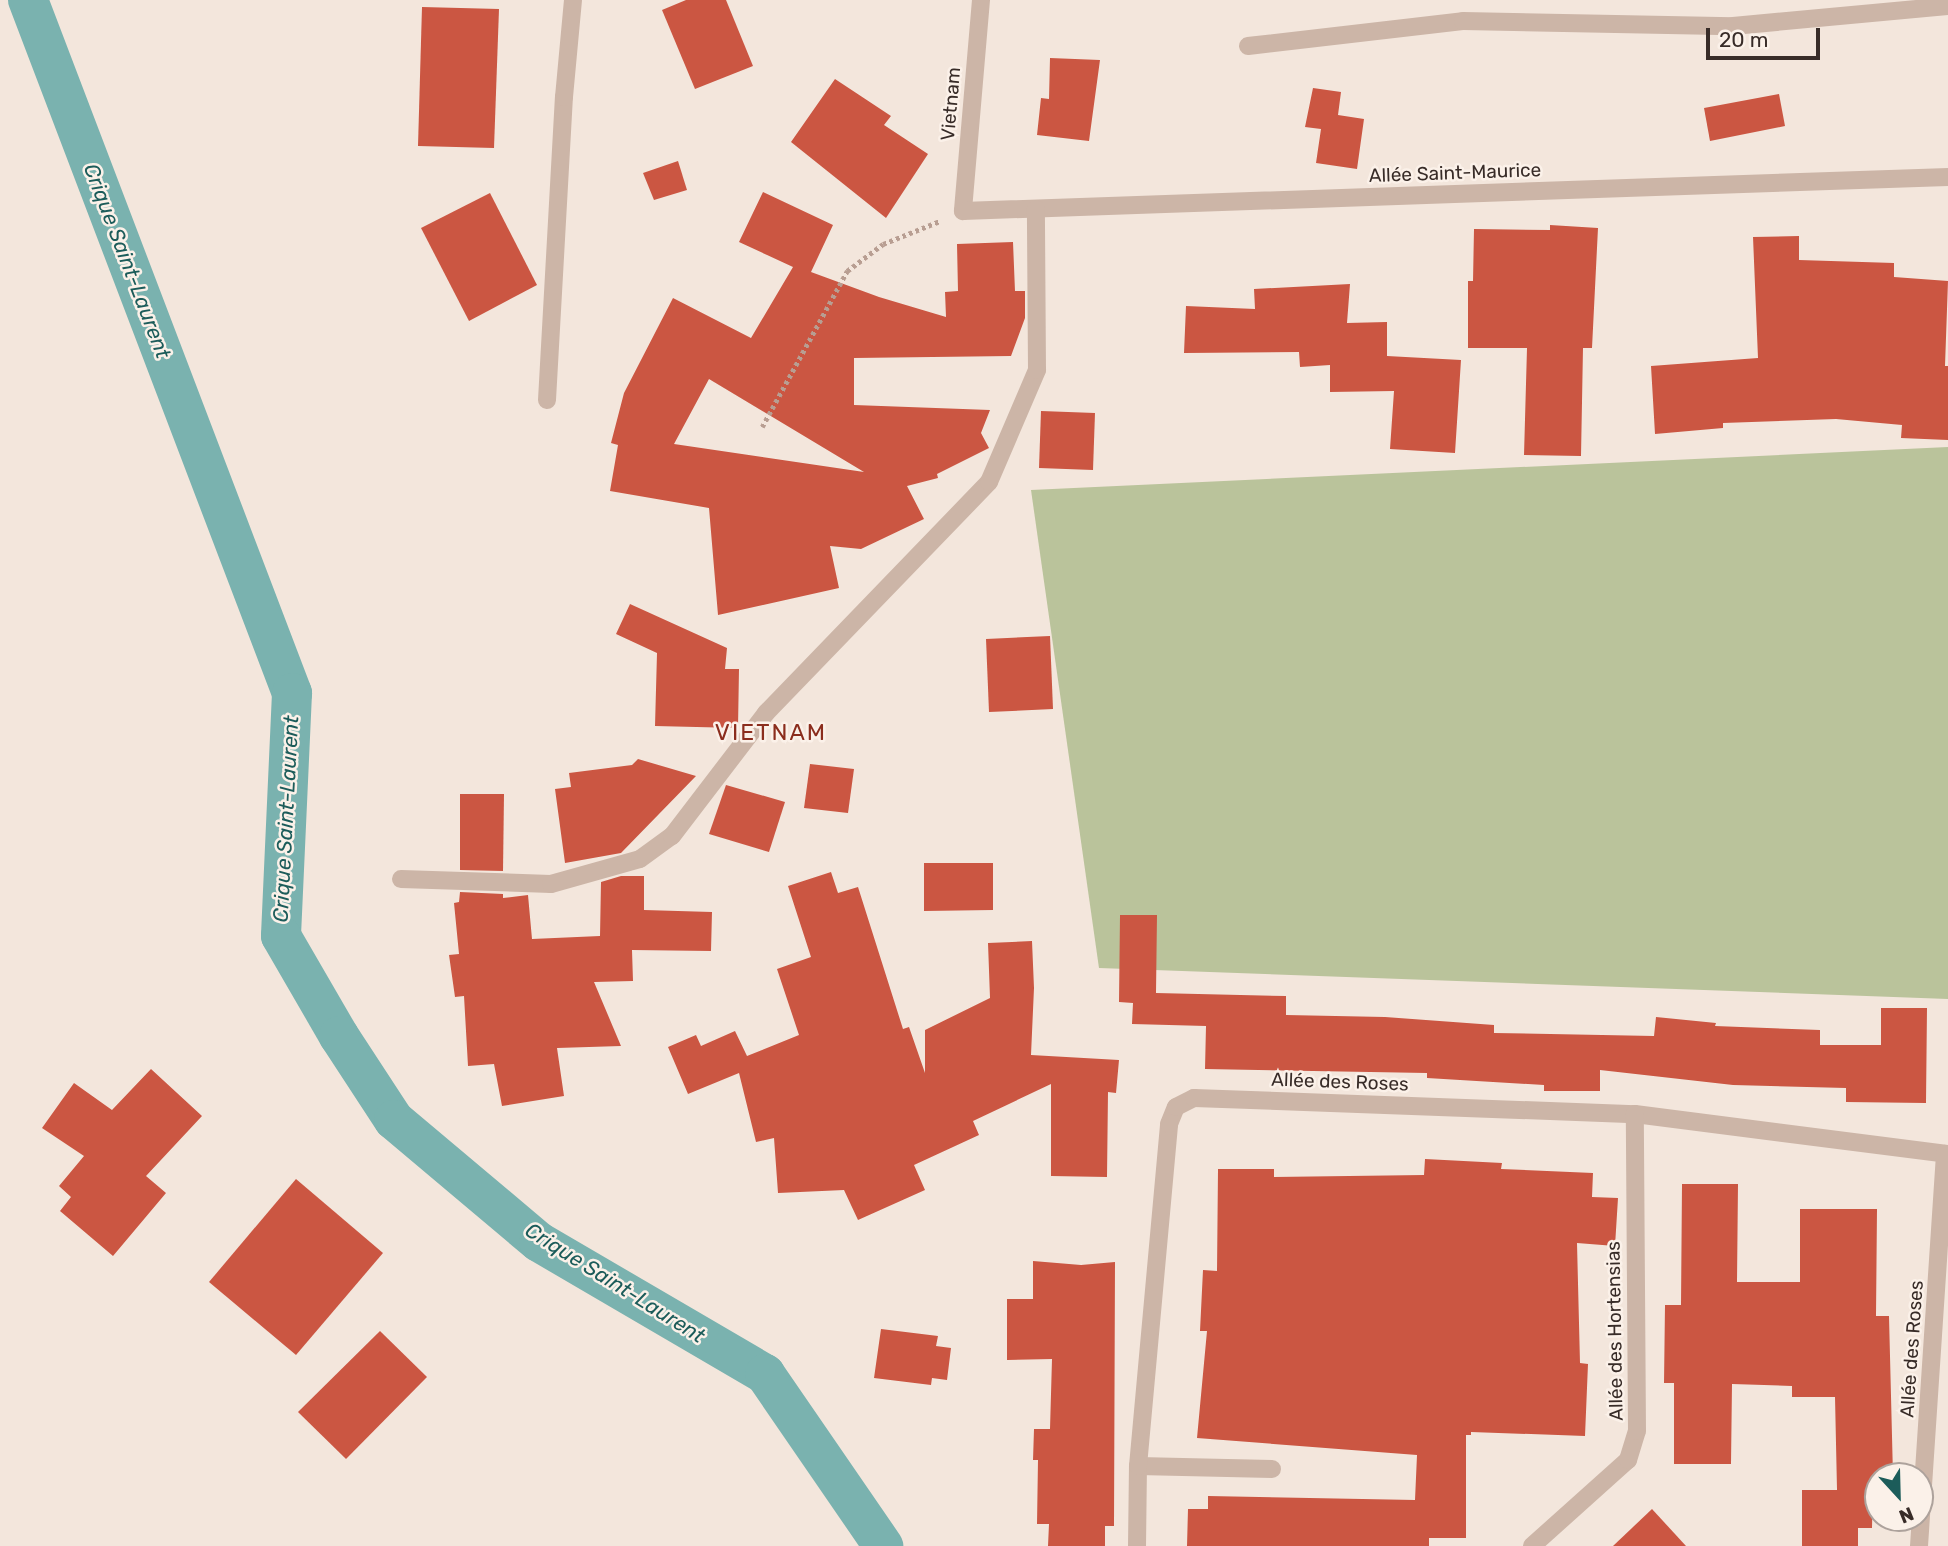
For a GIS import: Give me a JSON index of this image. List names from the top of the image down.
{
  "streets": {
    "street": [
      "Vietnam",
      "Allée Saint-Maurice",
      "Allée des Roses",
      "Allée des Hortensias"
    ]
  },
  "crossings": [
    ["Vietnam", "Allée Saint-Maurice"],
    ["Allée des Roses", "Allée des Hortensias"]
  ],
  "districts": ["VIETNAM"],
  "water": ["Crique Saint-Laurent"],
  "scale_bar": "20 m",
  "north": "bottom"
}
